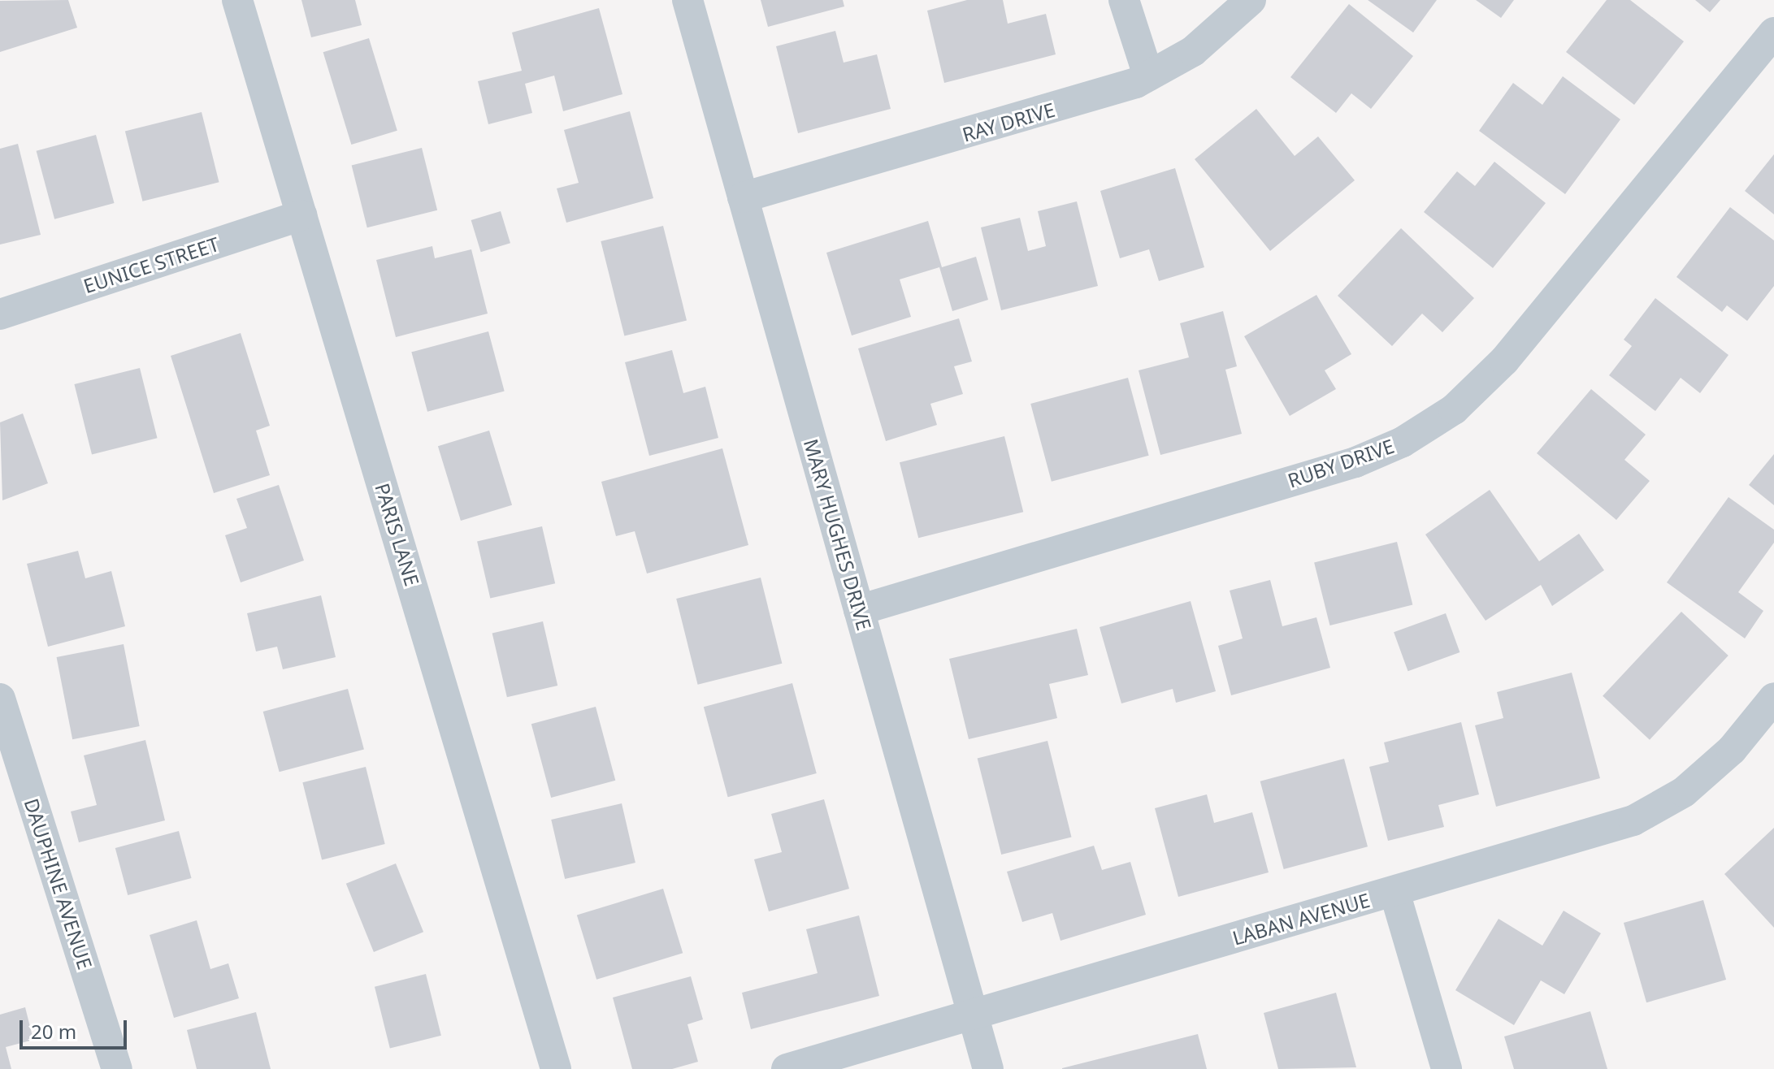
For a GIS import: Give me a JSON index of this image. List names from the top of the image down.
{
  "streets": {
    "street": [
      "RAY DRIVE",
      "EUNICE STREET",
      "RUBY DRIVE",
      "PARIS LANE",
      "MARY HUGHES DRIVE",
      "DAUPHINE AVENUE",
      "LABAN AVENUE"
    ]
  },
  "crossings": [
    ["RAY DRIVE", "MARY HUGHES DRIVE"],
    ["EUNICE STREET", "PARIS LANE"],
    ["RUBY DRIVE", "MARY HUGHES DRIVE"],
    ["MARY HUGHES DRIVE", "LABAN AVENUE"]
  ],
  "scale_bar": "20 m"
}
